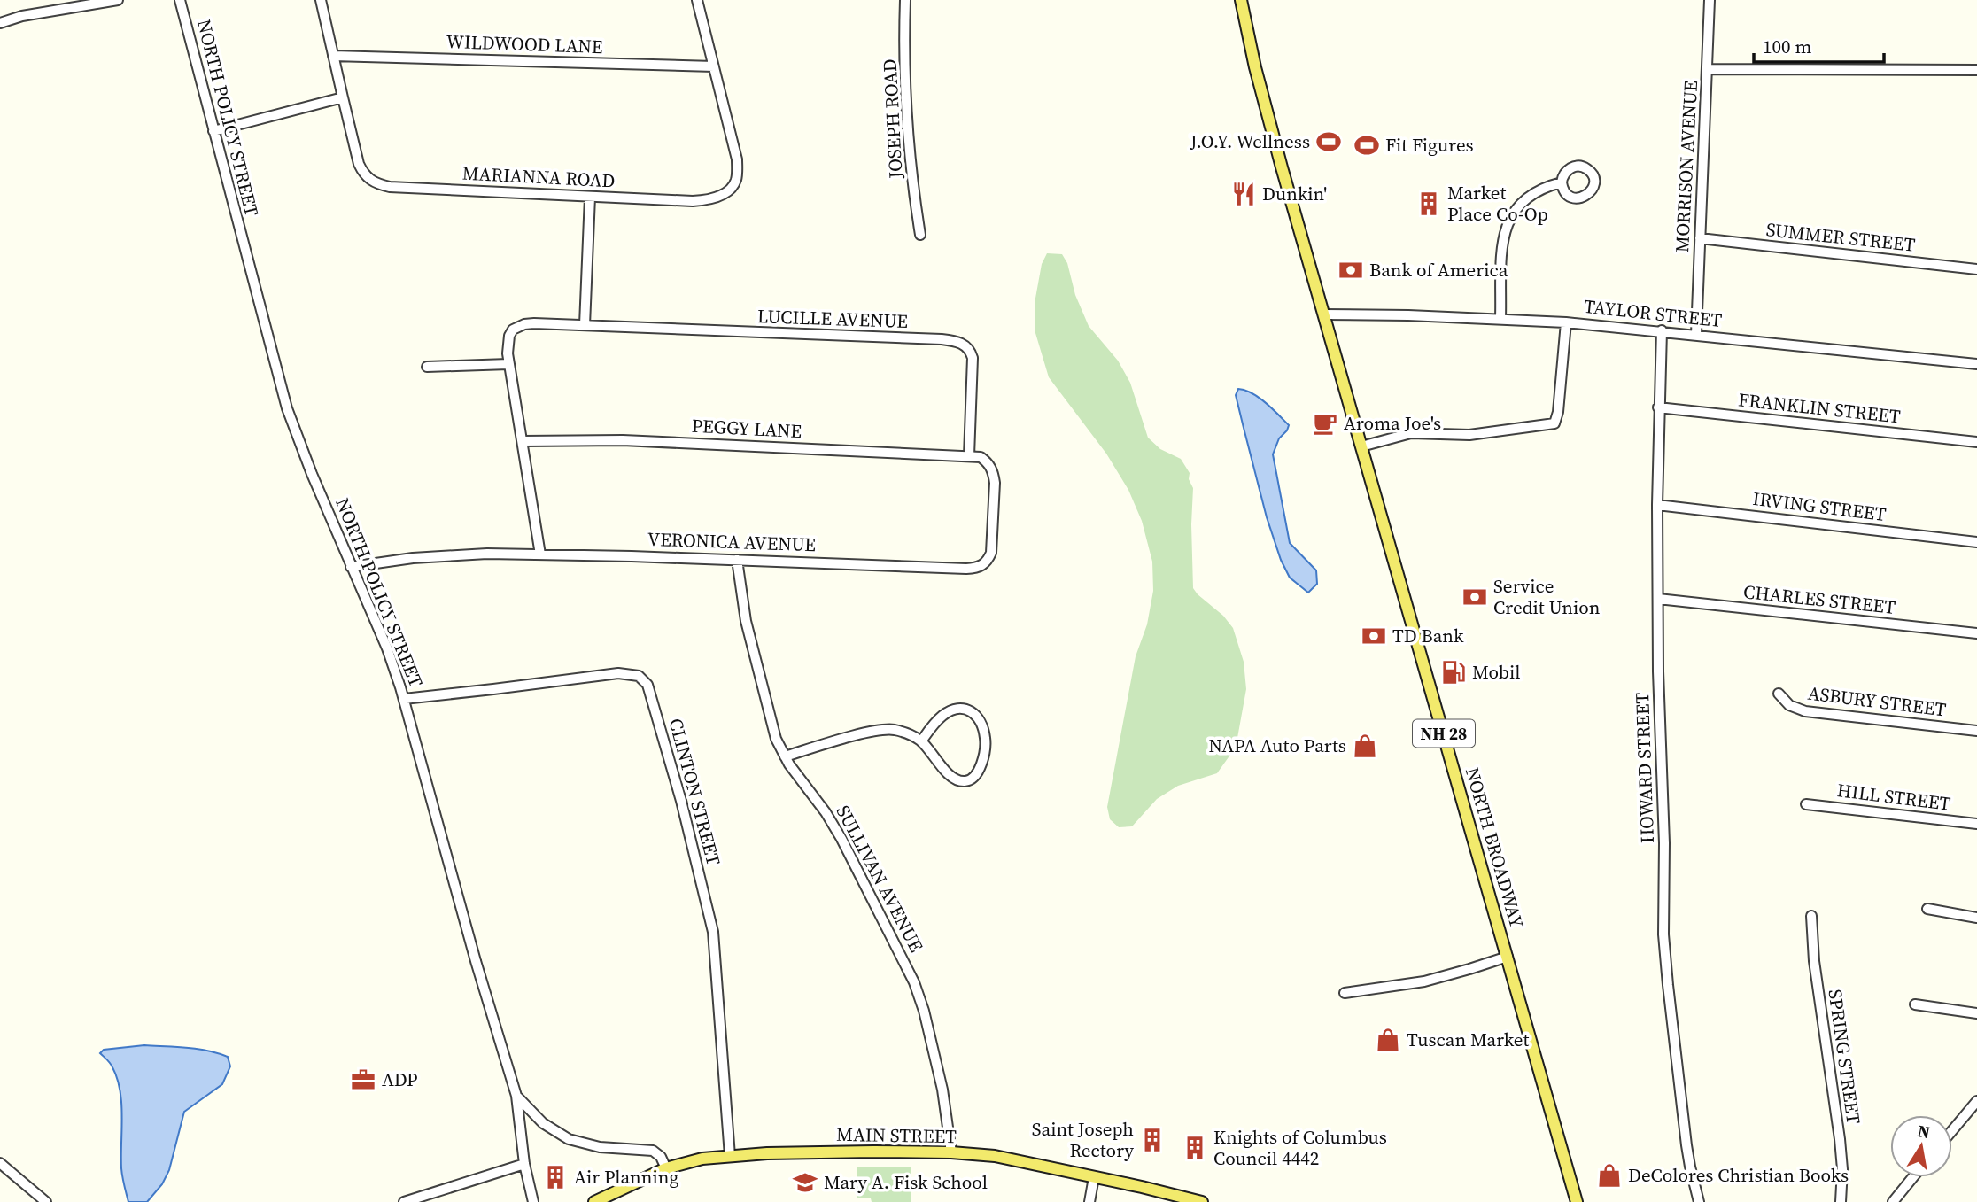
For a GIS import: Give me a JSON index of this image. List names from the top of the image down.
{
  "streets": {
    "main road": ["NH 28", "NORTH BROADWAY", "MAIN STREET"],
    "street": [
      "WILDWOOD LANE",
      "NORTH POLICY STREET",
      "JOSEPH ROAD",
      "MORRISON AVENUE",
      "MARIANNA ROAD",
      "SUMMER STREET",
      "TAYLOR STREET",
      "LUCILLE AVENUE",
      "FRANKLIN STREET",
      "PEGGY LANE",
      "IRVING STREET",
      "VERONICA AVENUE",
      "CHARLES STREET",
      "ASBURY STREET",
      "HOWARD STREET",
      "CLINTON STREET",
      "HILL STREET",
      "SULLIVAN AVENUE",
      "SPRING STREET"
    ]
  },
  "crossings": [
    ["WILDWOOD LANE", "MARIANNA ROAD"],
    ["NORTH POLICY STREET", "VERONICA AVENUE"],
    ["NORTH POLICY STREET", "CLINTON STREET"],
    ["MORRISON AVENUE", "SUMMER STREET"],
    ["MORRISON AVENUE", "TAYLOR STREET"],
    ["TAYLOR STREET", "HOWARD STREET"],
    ["TAYLOR STREET", "NORTH BROADWAY"],
    ["LUCILLE AVENUE", "PEGGY LANE"],
    ["LUCILLE AVENUE", "VERONICA AVENUE"],
    ["FRANKLIN STREET", "HOWARD STREET"],
    ["PEGGY LANE", "VERONICA AVENUE"],
    ["IRVING STREET", "HOWARD STREET"],
    ["VERONICA AVENUE", "SULLIVAN AVENUE"],
    ["CHARLES STREET", "HOWARD STREET"],
    ["CLINTON STREET", "MAIN STREET"],
    ["SULLIVAN AVENUE", "MAIN STREET"]
  ],
  "places": {
    "sports": ["J.O.Y. Wellness", "Fit Figures"],
    "restaurant": ["Dunkin'"],
    "building": [
      "Market Place Co-Op",
      "Saint Joseph Rectory",
      "Knights of Columbus Council 4442",
      "Air Planning"
    ],
    "bank": ["Bank of America", "Service Credit Union", "TD Bank"],
    "cafe": ["Aroma Joe's"],
    "fuel station": ["Mobil"],
    "shop": ["NAPA Auto Parts", "Tuscan Market", "DeColores Christian Books"],
    "office": ["ADP"],
    "school or university": ["Mary A. Fisk School"]
  },
  "scale_bar": "100 m",
  "north": "top"
}
